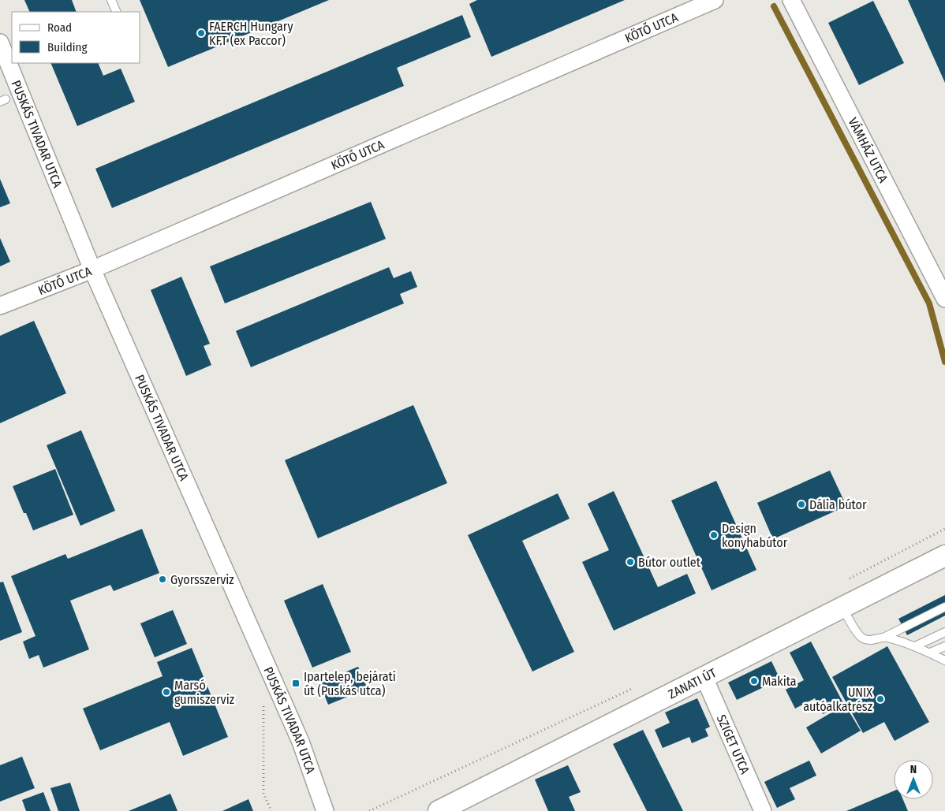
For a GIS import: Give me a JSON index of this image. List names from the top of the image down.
{
  "streets": {
    "street": [
      "KÖTŐ UTCA",
      "PUSKÁS TIVADAR UTCA",
      "VÁMHÁZ UTCA",
      "ZANATI ÚT",
      "SZIGET UTCA"
    ]
  },
  "crossings": [
    ["KÖTŐ UTCA", "PUSKÁS TIVADAR UTCA"],
    ["ZANATI ÚT", "SZIGET UTCA"]
  ],
  "places": {
    "other": [
      "FAERCH Hungary KFT (ex Paccor)",
      "Dália bútor",
      "Design konyhabútor",
      "Bútor outlet",
      "Gyorsszerviz",
      "Makita",
      "Marsó gumiszerviz",
      "UNIX autóalkatrész"
    ],
    "transit": ["Ipartelep, bejárati út (Puskás utca)"]
  },
  "legend": ["Road", "Building"],
  "north": "top"
}
